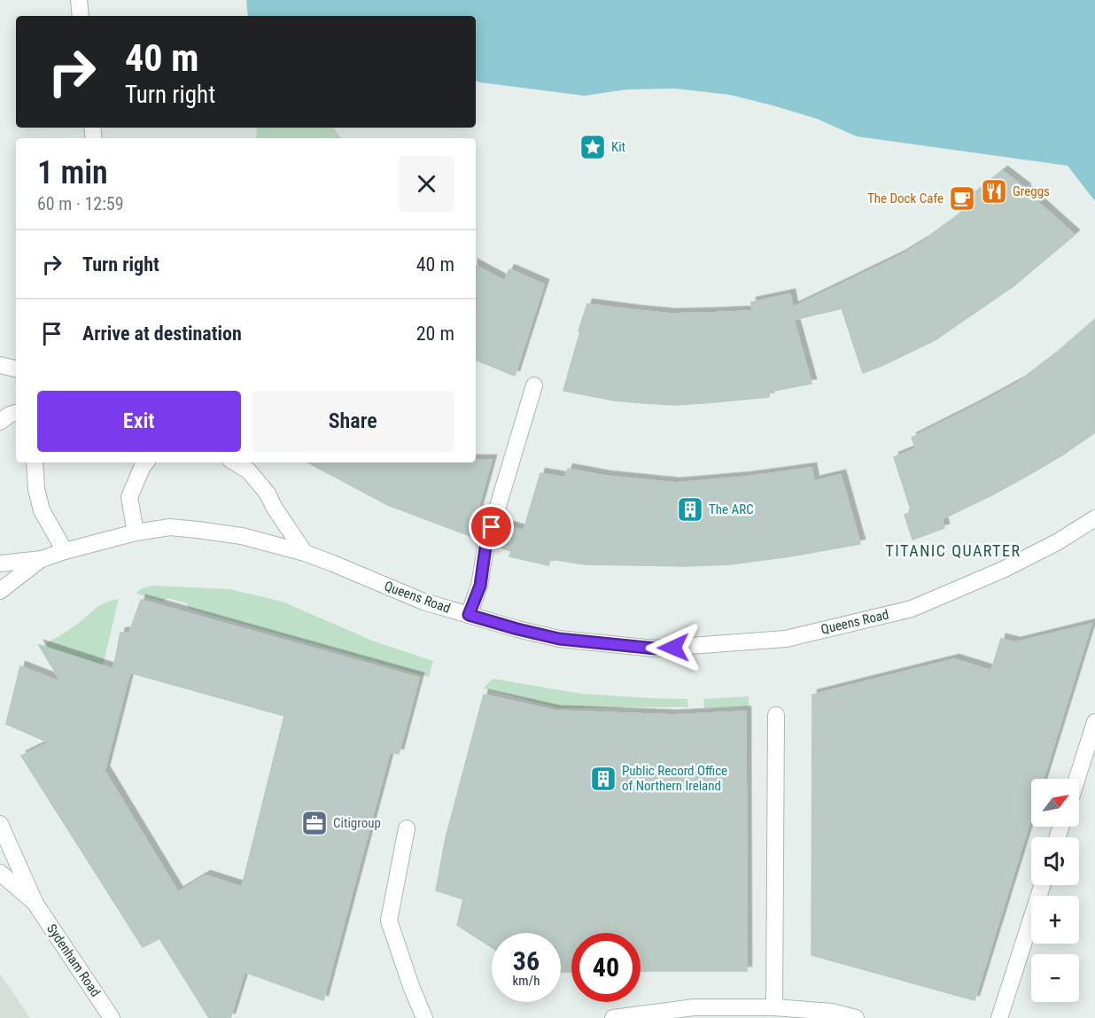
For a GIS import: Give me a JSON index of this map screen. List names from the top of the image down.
{
  "streets": {
    "street": ["Queens Road", "Sydenham Road"]
  },
  "districts": ["TITANIC QUARTER"],
  "places": {
    "place": ["Kit"],
    "restaurant": ["Greggs"],
    "cafe": ["The Dock Cafe"],
    "building": ["The ARC", "Public Record Office of Northern Ireland"],
    "office": ["Citigroup"]
  },
  "north": "top right",
  "page": {
    "turn": ["40 m", "Turn right"],
    "heading": ["1 min", "60 m · 12:59"],
    "list": [
      {
        "name": "Turn right",
        "value": "40 m"
      },
      {
        "name": "Arrive at destination",
        "value": "20 m"
      }
    ],
    "buttons": ["Exit", "Share"],
    "map_buttons": ["+", "−"],
    "speed": "36 km/h",
    "limit": "40"
  }
}
